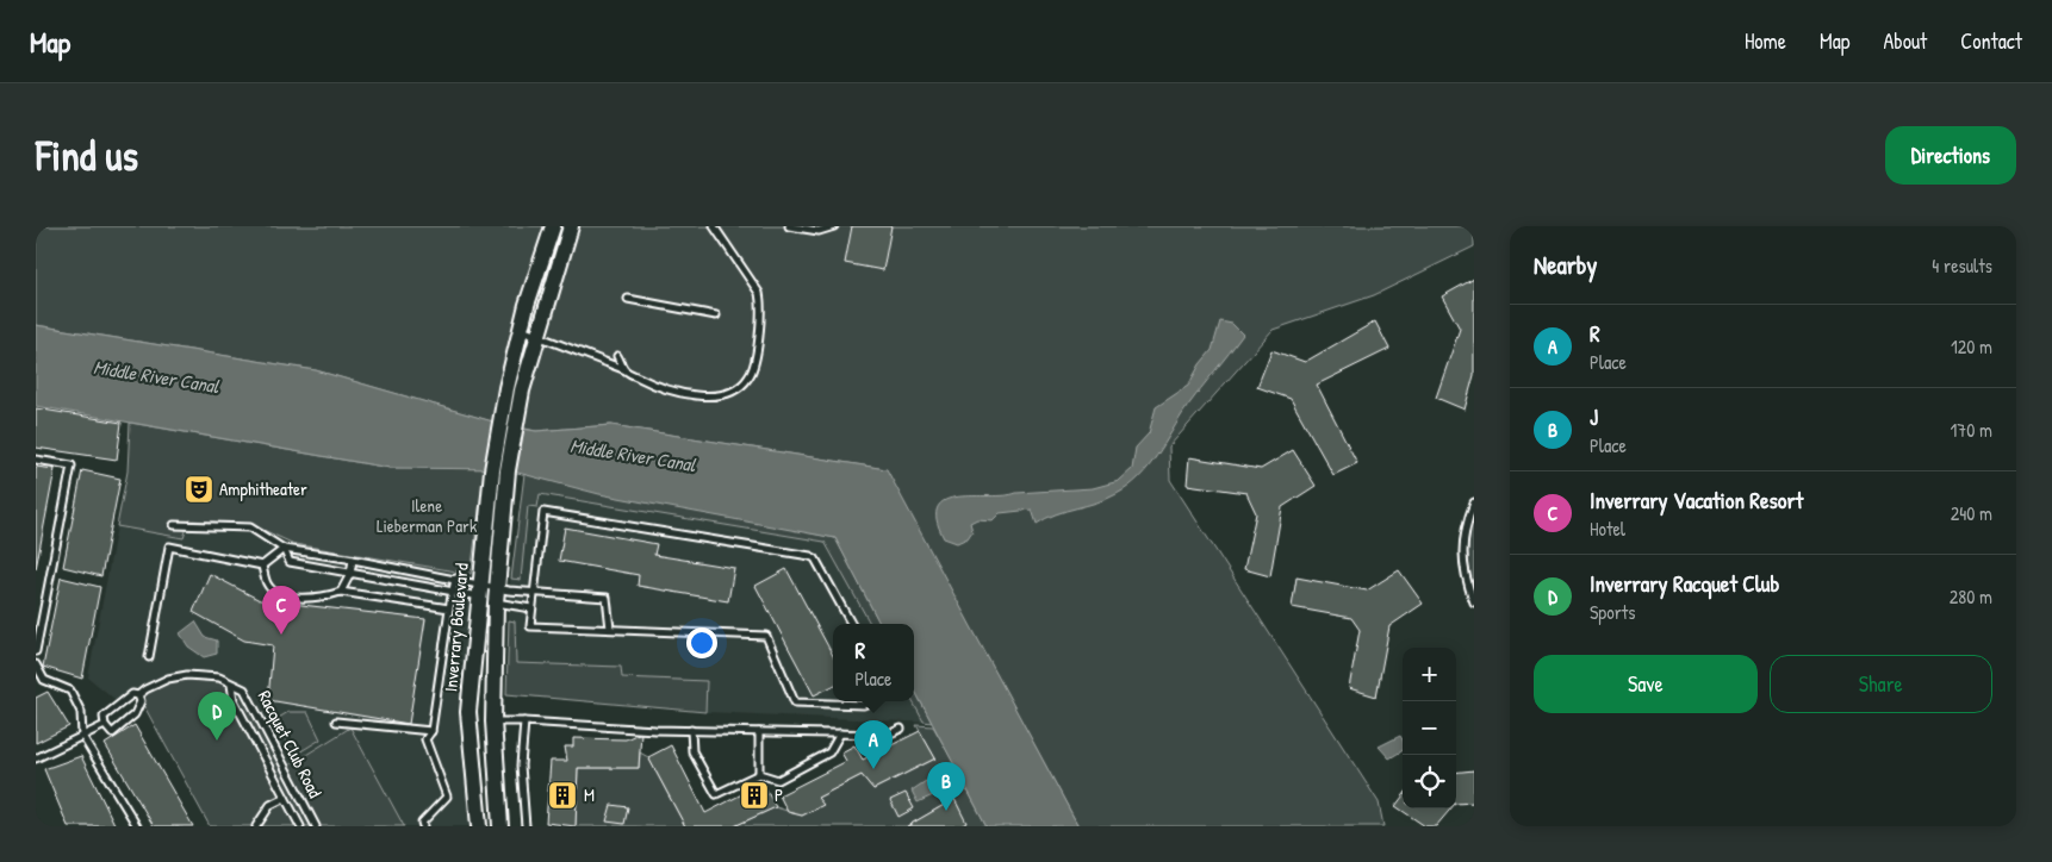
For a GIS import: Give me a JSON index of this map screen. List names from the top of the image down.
{
  "streets": {
    "street": ["Inverrary Boulevard"],
    "lane": ["Racquet Club Road"]
  },
  "water": ["Middle River Canal"],
  "parks": ["Ilene Lieberman Park"],
  "places": {
    "theatre": ["Amphitheater"],
    "building": ["M", "P"]
  },
  "page": {
    "header": "Map",
    "nav": [
      "Home",
      "Map",
      "About",
      "Contact"
    ],
    "buttons": [
      "Directions",
      ["Save", "Share"]
    ],
    "title": "Find us",
    "heading": ["Nearby", "4 results"],
    "list": [
      {
        "mark": "A",
        "name": "R",
        "note": "Place",
        "value": "120 m"
      },
      {
        "mark": "B",
        "name": "J",
        "note": "Place",
        "value": "170 m"
      },
      {
        "mark": "C",
        "name": "Inverrary Vacation Resort",
        "note": "Hotel",
        "value": "240 m"
      },
      {
        "mark": "D",
        "name": "Inverrary Racquet Club",
        "note": "Sports",
        "value": "280 m"
      }
    ],
    "pins": [
      "C",
      "D",
      "A",
      "B"
    ],
    "popup": ["R", "Place"],
    "map_buttons": ["+", "−"]
  }
}
